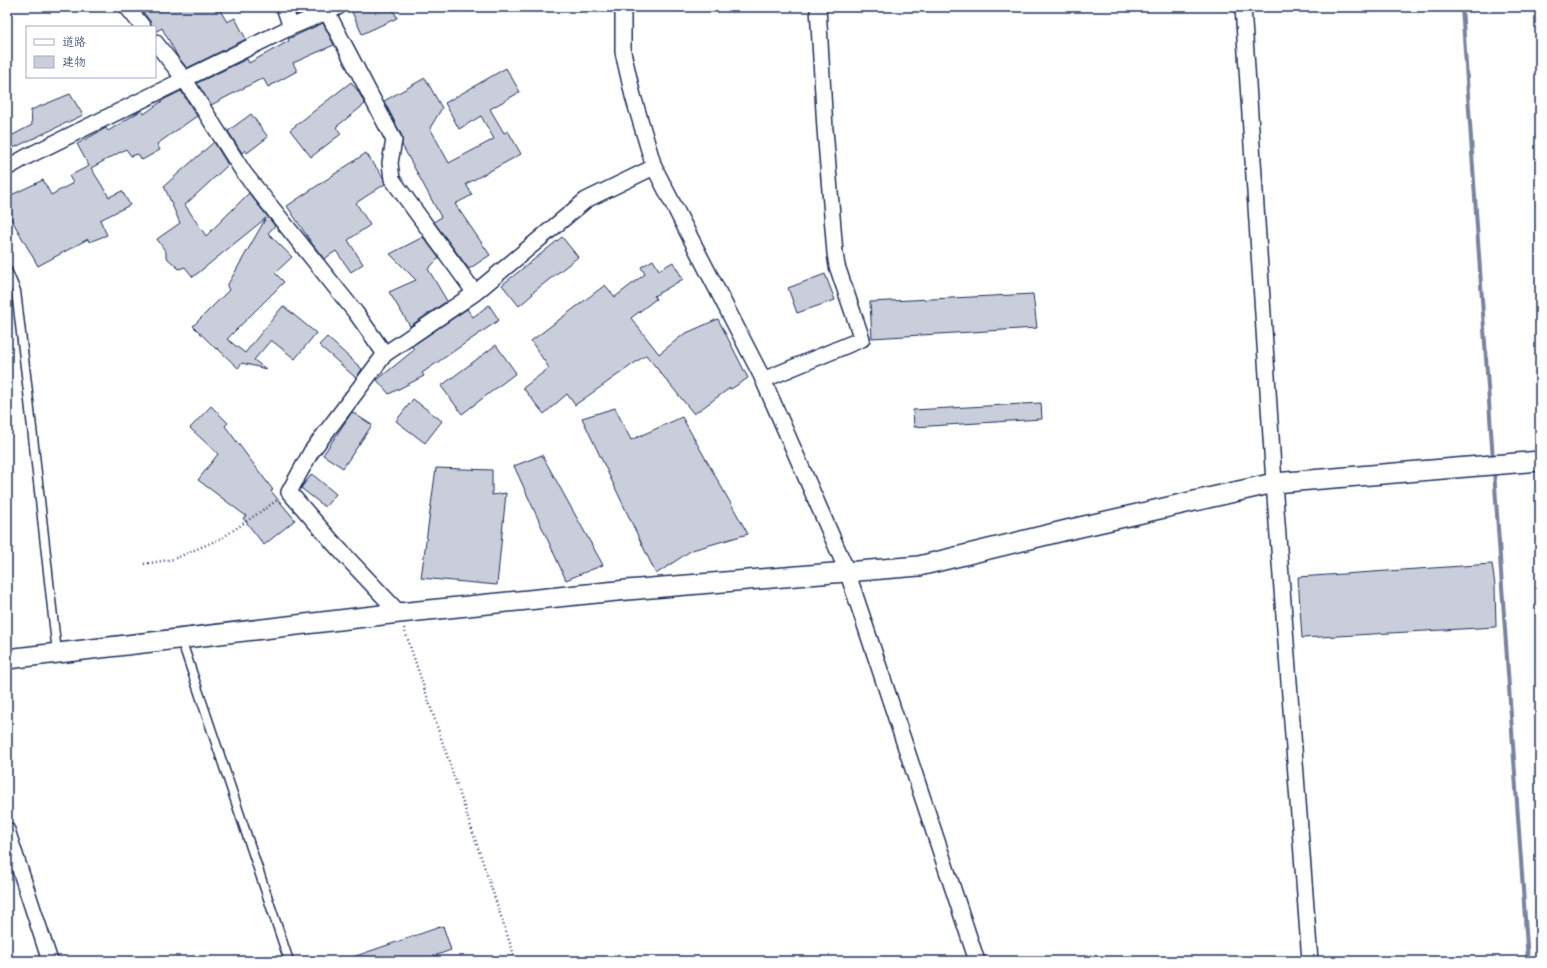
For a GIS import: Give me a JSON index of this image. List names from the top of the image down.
{
  "legend": ["道路", "建物"]
}
